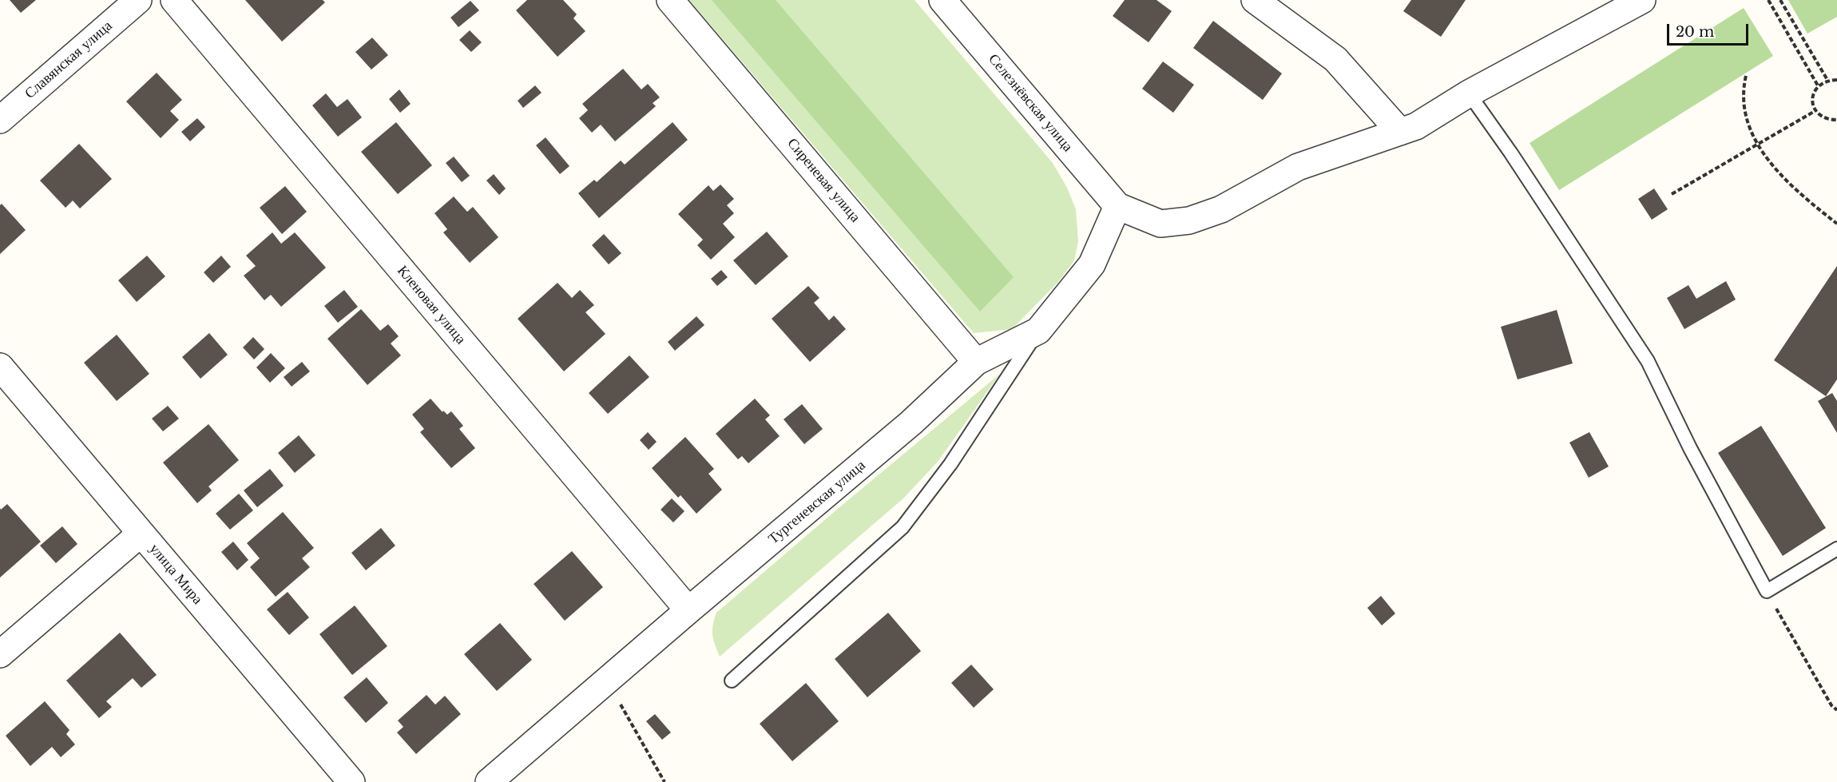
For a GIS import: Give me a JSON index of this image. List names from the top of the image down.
{
  "streets": {
    "street": [
      "Славянская улица",
      "Селезнёвская улица",
      "Сиреневая улица",
      "Кленовая улица",
      "Тургеневская улица",
      "улица Мира"
    ]
  },
  "crossings": [
    ["Селезнёвская улица", "Тургеневская улица"],
    ["Сиреневая улица", "Тургеневская улица"],
    ["Кленовая улица", "Тургеневская улица"]
  ],
  "scale_bar": "20 m"
}
